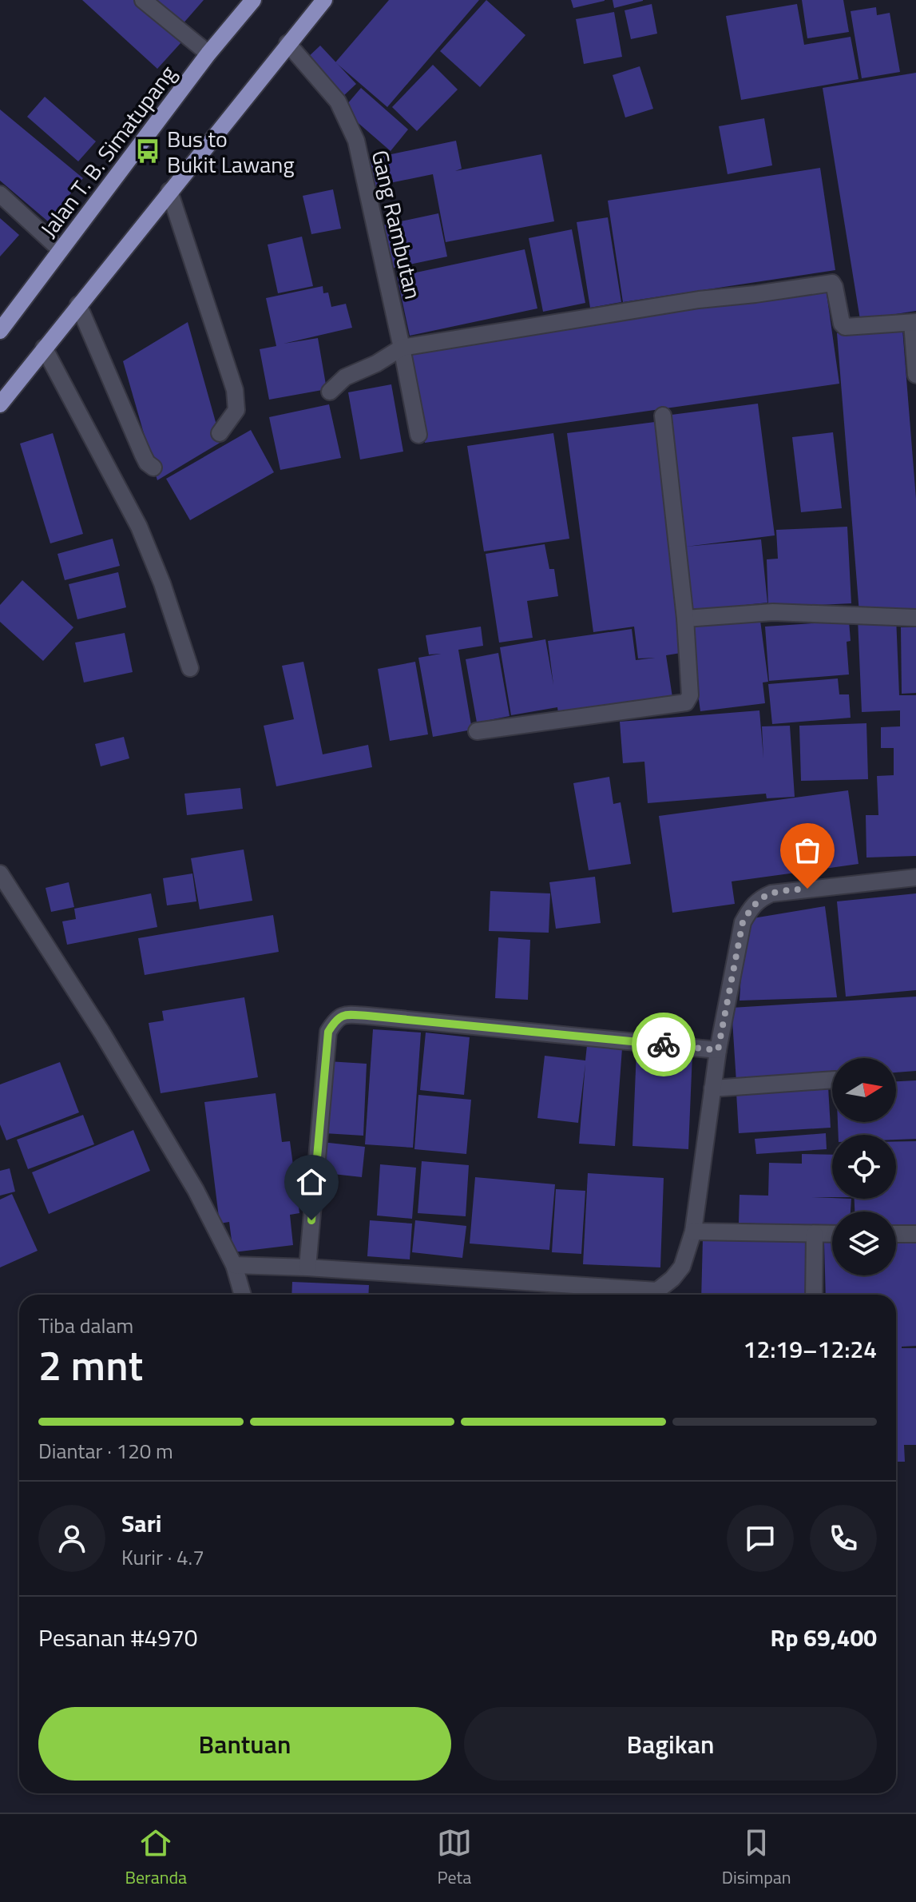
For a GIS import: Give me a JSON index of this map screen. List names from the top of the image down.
{
  "streets": {
    "main road": ["Jalan T. B. Simatupang"],
    "street": ["Gang Rambutan"]
  },
  "places": {
    "bus stop": ["Bus to Bukit Lawang"]
  },
  "north": "right",
  "page": {
    "heading": ["2 mnt", "Tiba dalam", "12:19–12:24"],
    "panel": [
      "Sari",
      "Kurir · 4.7",
      "Pesanan #4970",
      "Rp 69,400"
    ],
    "bar": "Diantar · 120 m",
    "buttons": ["Bantuan", "Bagikan"],
    "tabs": ["Beranda", "Peta", "Disimpan"]
  }
}
